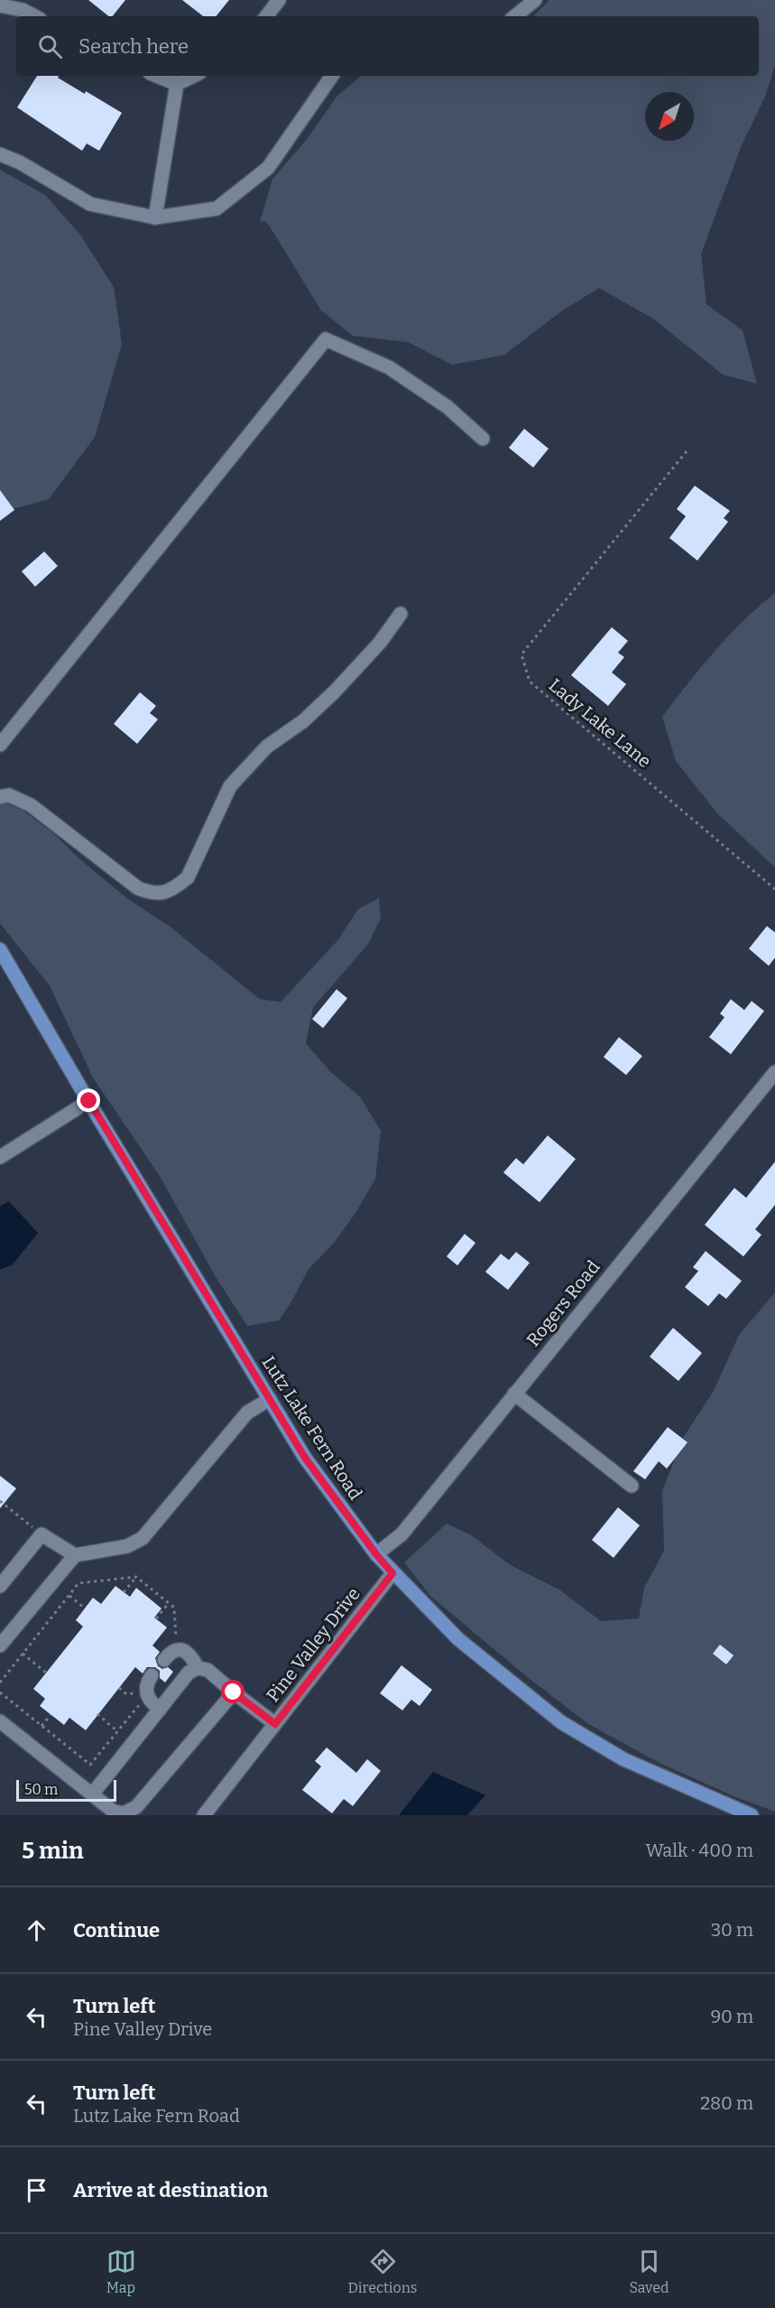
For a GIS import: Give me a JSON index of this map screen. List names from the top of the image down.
{
  "streets": {
    "main road": ["Lutz Lake Fern Road"],
    "street": ["Rogers Road", "Pine Valley Drive"],
    "path": ["Lady Lake Lane"]
  },
  "crossings": [
    ["Rogers Road", "Lutz Lake Fern Road"],
    ["Lutz Lake Fern Road", "Pine Valley Drive"]
  ],
  "scale_bar": "50 m",
  "north": "bottom left",
  "page": {
    "search": "Search here",
    "scale": "50 m",
    "heading": ["5 min", "Walk · 400 m"],
    "list": [
      ["Continue", "30 m"],
      ["Turn left", "Pine Valley Drive", "90 m"],
      ["Turn left", "Lutz Lake Fern Road", "280 m"],
      "Arrive at destination"
    ],
    "nav": ["Map", "Directions", "Saved"]
  }
}
